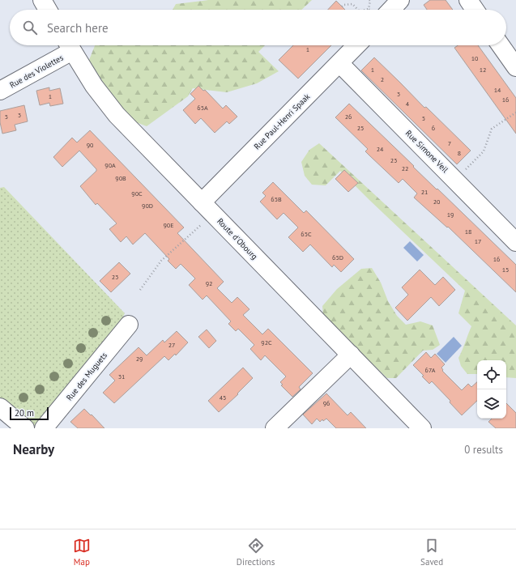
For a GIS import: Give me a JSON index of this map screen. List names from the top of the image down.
{
  "streets": {
    "street": [
      "Rue des Violettes",
      "Rue Paul-Henri Spaak",
      "Rue Simone Veil",
      "Route d'Obourg",
      "Rue des Muguets"
    ]
  },
  "crossings": [
    ["Rue des Violettes", "Route d'Obourg"],
    ["Rue Paul-Henri Spaak", "Rue Simone Veil"],
    ["Rue Paul-Henri Spaak", "Route d'Obourg"]
  ],
  "house_numbers": [
    "1",
    "10",
    "1",
    "12",
    "2",
    "14",
    "3",
    "1",
    "16",
    "4",
    "65A",
    "3",
    "5",
    "26",
    "5",
    "25",
    "6",
    "7",
    "90",
    "24",
    "8",
    "23",
    "90A",
    "22",
    "90B",
    "21",
    "90C",
    "65B",
    "20",
    "90D",
    "19",
    "90E",
    "18",
    "65C",
    "17",
    "65D",
    "16",
    "15",
    "23",
    "92",
    "92C",
    "27",
    "29",
    "67A",
    "31",
    "45",
    "96"
  ],
  "scale_bar": "20 m",
  "page": {
    "search": "Search here",
    "scale": "20 m",
    "heading": ["Nearby", "0 results"],
    "nav": ["Map", "Directions", "Saved"]
  }
}
